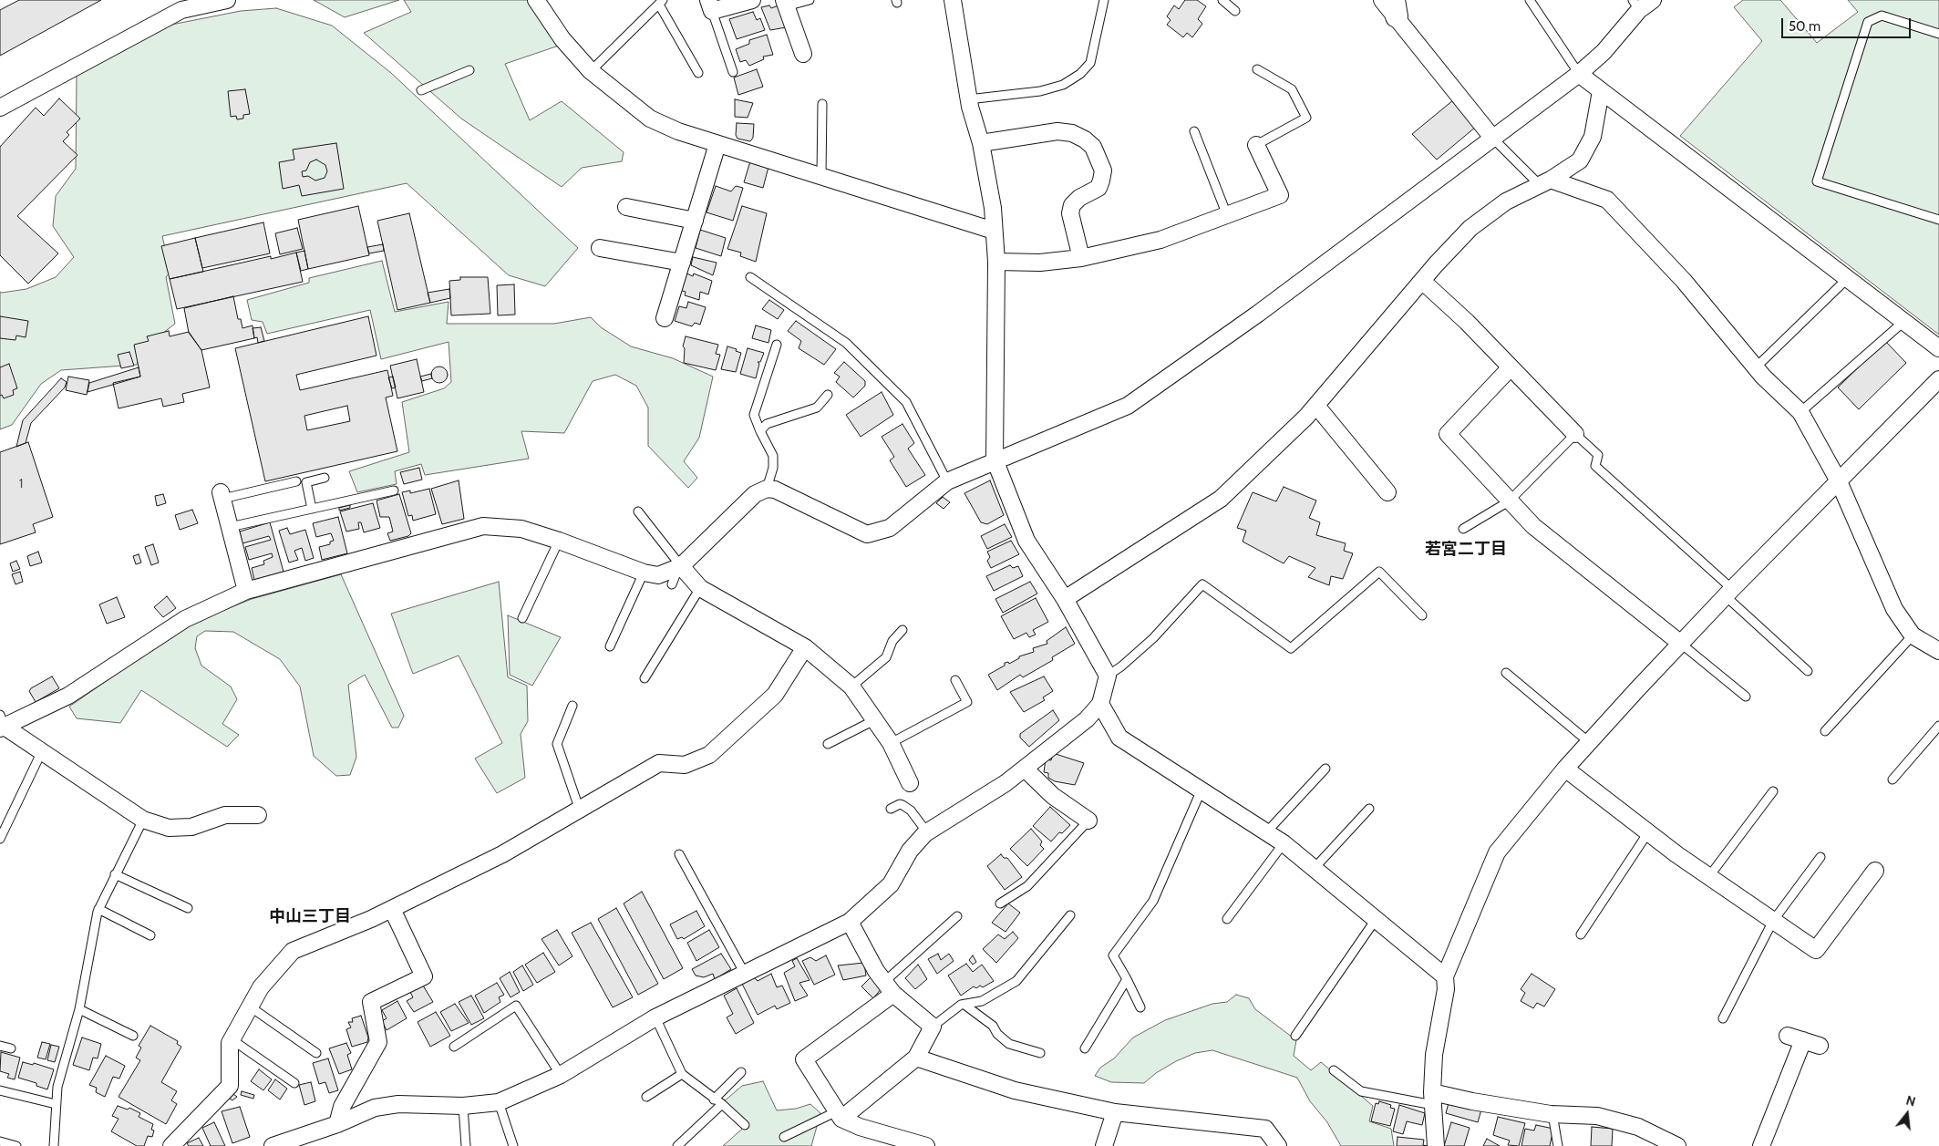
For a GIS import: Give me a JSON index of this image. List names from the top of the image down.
{
  "districts": ["若宮二丁目", "中山三丁目"],
  "house_numbers": ["1"],
  "scale_bar": "50 m",
  "north": "top"
}
